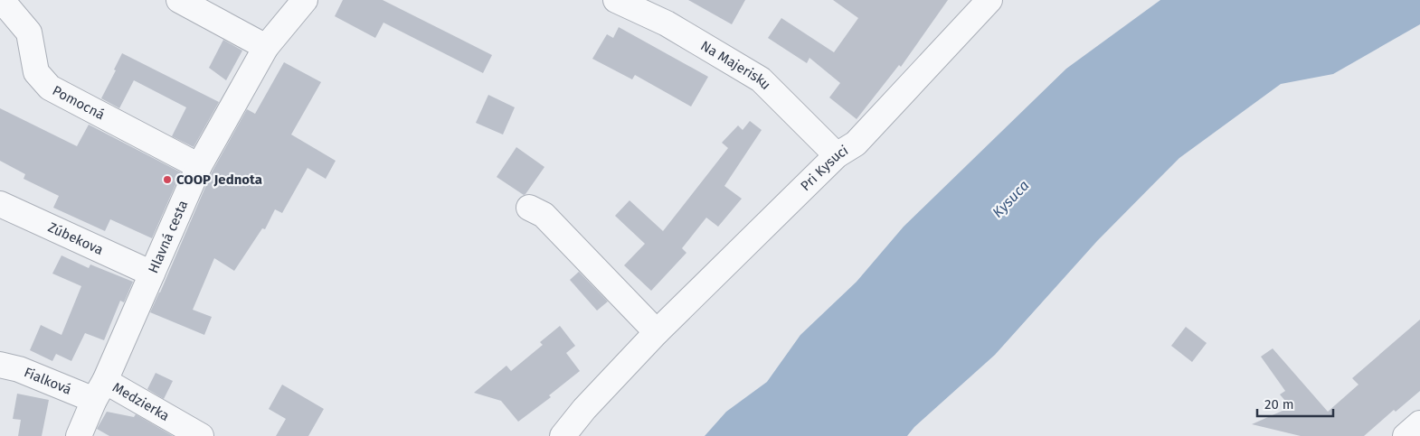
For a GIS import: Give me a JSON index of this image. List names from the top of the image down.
{
  "streets": {
    "street": [
      "Na Majerisku",
      "Pomocná",
      "Pri Kysuci",
      "Hlavná cesta",
      "Zúbekova",
      "Fialková",
      "Medzierka"
    ]
  },
  "crossings": [
    ["Na Majerisku", "Pri Kysuci"],
    ["Pomocná", "Hlavná cesta"],
    ["Hlavná cesta", "Zúbekova"],
    ["Hlavná cesta", "Fialková"],
    ["Hlavná cesta", "Medzierka"],
    ["Fialková", "Medzierka"]
  ],
  "water": ["Kysuca"],
  "places": ["COOP Jednota"],
  "scale_bar": "20 m"
}
